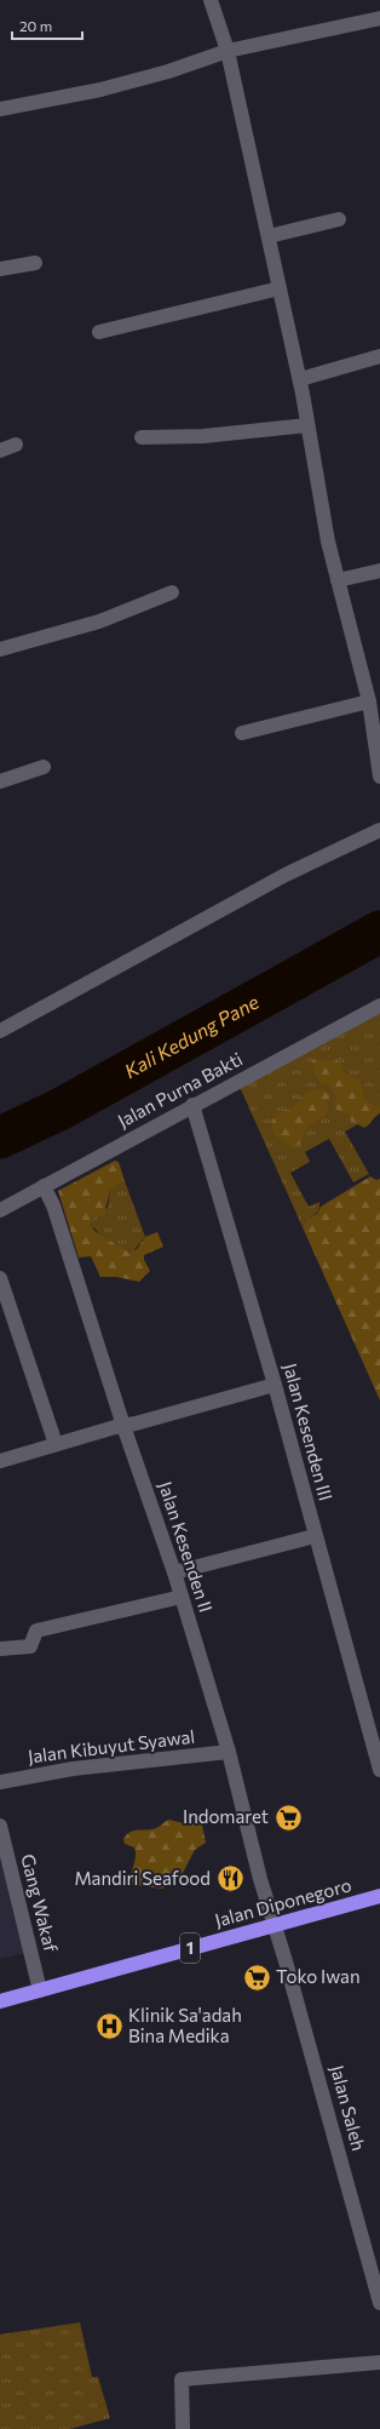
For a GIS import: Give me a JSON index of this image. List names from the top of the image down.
{
  "streets": {
    "highway": ["Jalan Diponegoro", "1"],
    "street": [
      "Jalan Purna Bakti",
      "Jalan Kesenden III",
      "Jalan Kesenden II",
      "Jalan Kibuyut Syawal",
      "Gang Wakaf",
      "Jalan Saleh"
    ]
  },
  "crossings": [
    ["Jalan Purna Bakti", "Jalan Kesenden III"],
    ["Jalan Purna Bakti", "Jalan Kesenden II"],
    ["Jalan Kesenden II", "Jalan Kibuyut Syawal"],
    ["Jalan Kesenden II", "Jalan Diponegoro"],
    ["Jalan Kesenden II", "Jalan Saleh"],
    ["Gang Wakaf", "Jalan Diponegoro"],
    ["Jalan Diponegoro", "Jalan Saleh"]
  ],
  "water": ["Kali Kedung Pane"],
  "places": {
    "supermarket": ["Indomaret", "Toko Iwan"],
    "restaurant": ["Mandiri Seafood"],
    "hospital": ["Klinik Sa'adah Bina Medika"]
  },
  "scale_bar": "20 m"
}
